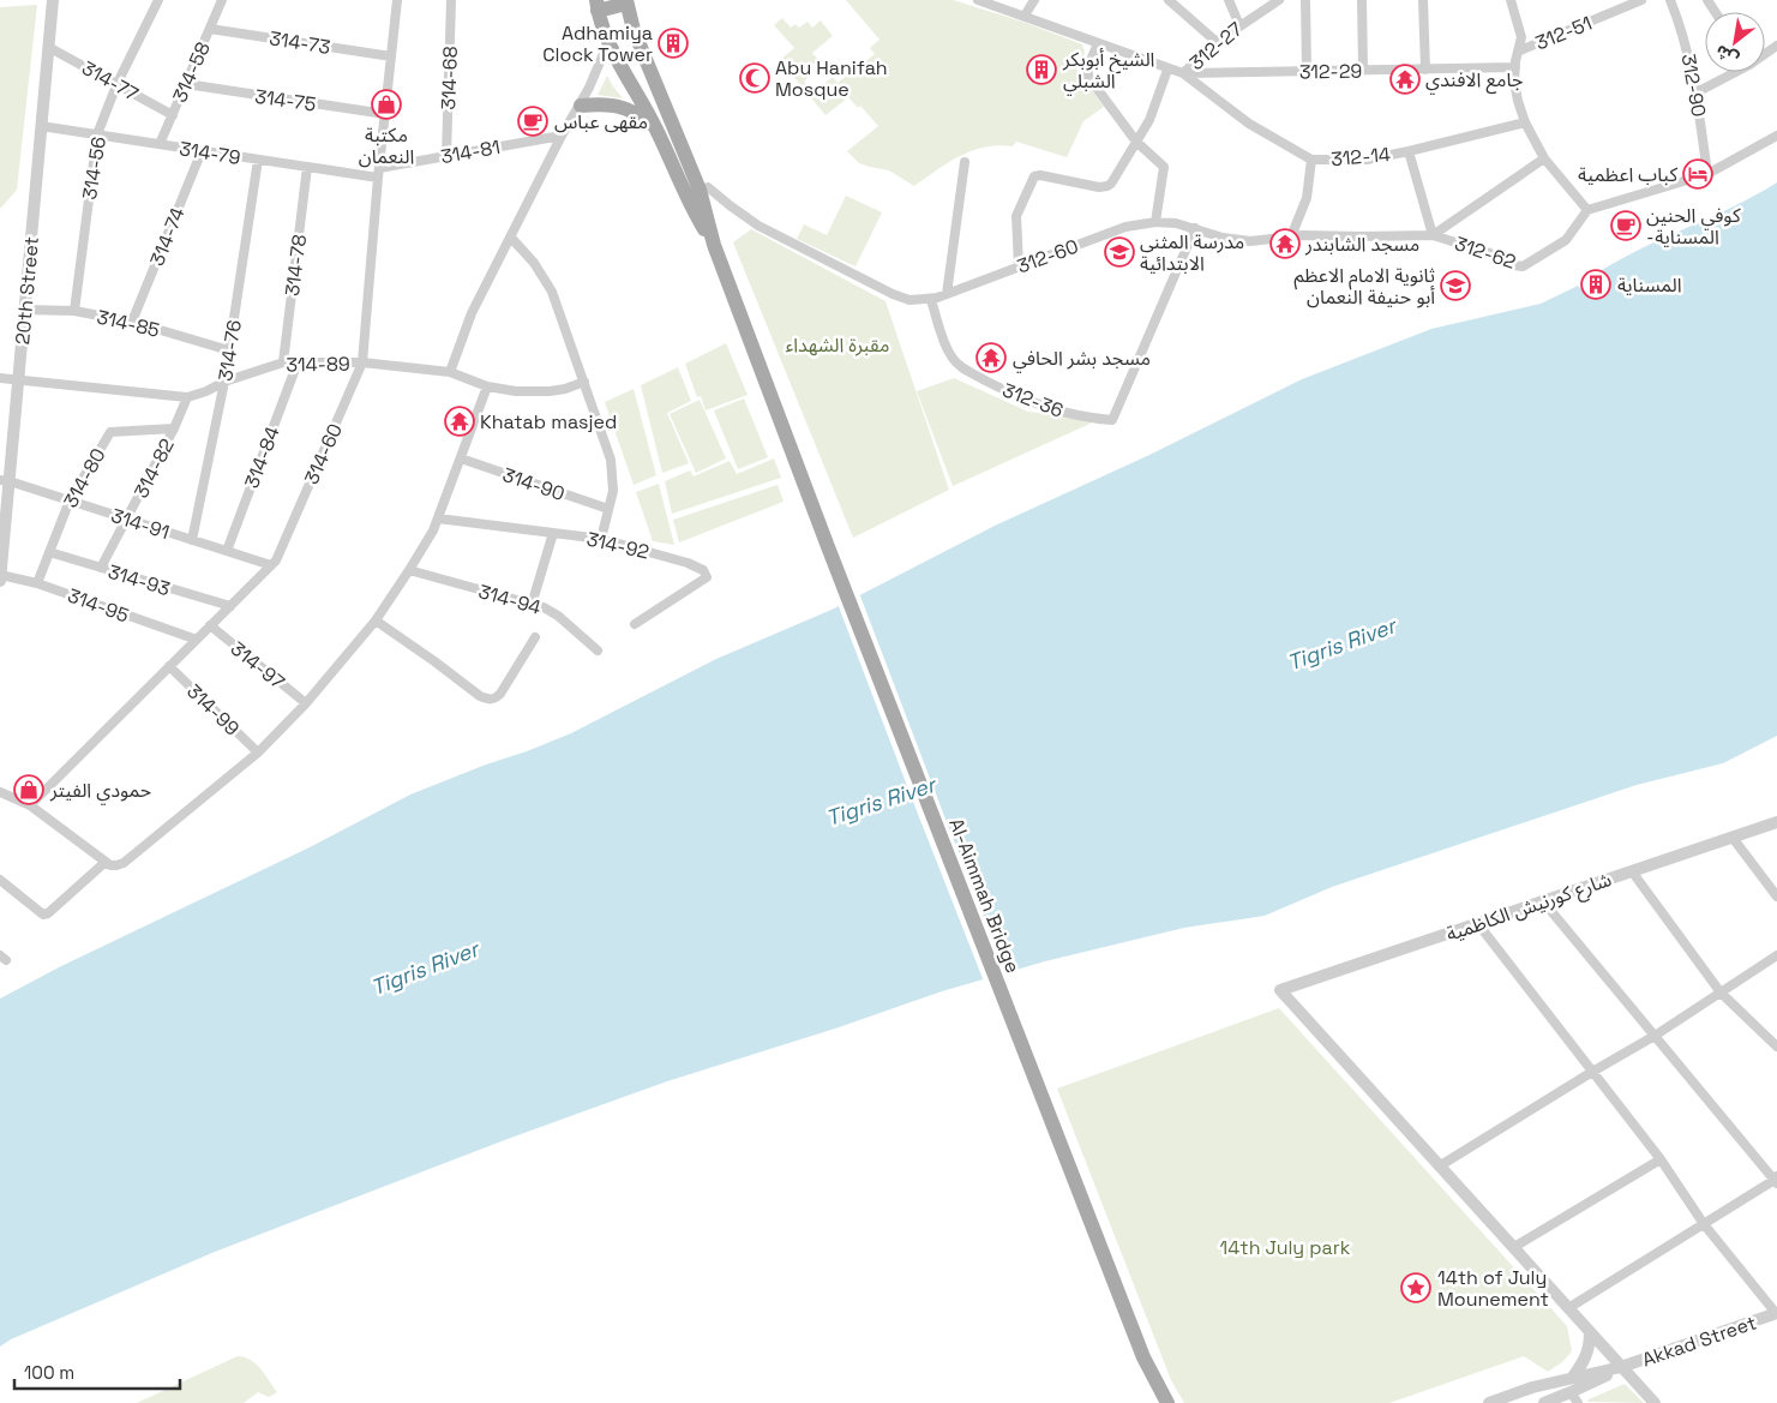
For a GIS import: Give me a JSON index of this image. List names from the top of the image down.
{
  "streets": {
    "main road": ["Al-Aimmah Bridge"],
    "street": [
      "312-51",
      "314-73",
      "312-27",
      "312-29",
      "314-58",
      "314-68",
      "314-77",
      "312-90",
      "314-75",
      "314-81",
      "314-79",
      "312-14",
      "314-56",
      "314-74",
      "312-62",
      "312-60",
      "314-78",
      "20th Street",
      "314-85",
      "314-76",
      "314-89",
      "312-36",
      "314-60",
      "314-84",
      "314-82",
      "314-80",
      "314-90",
      "314-91",
      "314-92",
      "314-93",
      "314-94",
      "314-95",
      "314-97",
      "314-99",
      "شارع كورنيش الكاظمية",
      "Akkad Street"
    ]
  },
  "crossings": [
    ["314-73", "314-58"],
    ["314-73", "314-60"],
    ["312-27", "312-29"],
    ["312-27", "312-14"],
    ["312-29", "312-14"],
    ["314-58", "314-77"],
    ["314-58", "314-75"],
    ["314-58", "314-79"],
    ["314-68", "314-81"],
    ["314-77", "314-56"],
    ["314-77", "20th Street"],
    ["314-75", "314-60"],
    ["314-81", "314-79"],
    ["314-81", "314-60"],
    ["314-79", "314-56"],
    ["314-79", "314-74"],
    ["314-79", "314-78"],
    ["314-79", "20th Street"],
    ["314-79", "314-76"],
    ["314-79", "314-60"],
    ["314-56", "314-85"],
    ["314-74", "314-85"],
    ["312-62", "312-60"],
    ["312-60", "312-36"],
    ["314-78", "314-89"],
    ["20th Street", "314-85"],
    ["20th Street", "314-89"],
    ["20th Street", "314-91"],
    ["20th Street", "314-95"],
    ["314-85", "314-76"],
    ["314-76", "314-89"],
    ["314-76", "314-91"],
    ["314-89", "314-60"],
    ["314-89", "314-84"],
    ["314-89", "314-82"],
    ["314-60", "314-91"],
    ["314-60", "314-93"],
    ["314-60", "314-95"],
    ["314-60", "314-97"],
    ["314-60", "314-99"],
    ["314-84", "314-91"],
    ["314-82", "314-80"],
    ["314-82", "314-91"],
    ["314-82", "314-93"],
    ["314-80", "314-91"],
    ["314-80", "314-93"],
    ["314-80", "314-95"]
  ],
  "water": ["Tigris River"],
  "parks": ["مقبرة الشهداء", "14th July park"],
  "places": {
    "building": ["Adhamiya Clock Tower", "الشيخ أبوبكر الشبلي", "المسناية"],
    "mosque": ["Abu Hanifah Mosque"],
    "temple": [
      "جامع الافندي",
      "مسجد الشابندر",
      "مسجد بشر الحافي",
      "Khatab masjed"
    ],
    "shop": ["مكتبة النعمان", "حمودي الفيتر"],
    "cafe": ["مقهى عباس", "كوفي الحنين -المسناية"],
    "hotel": ["كباب اعظمية"],
    "school or university": ["مدرسة المثنى الابتدائية", "ثانوية الامام الاعظم أبو حنيفة النعمان"],
    "place": ["14th of July Mounement"]
  },
  "scale_bar": "100 m",
  "north": "bottom left"
}
